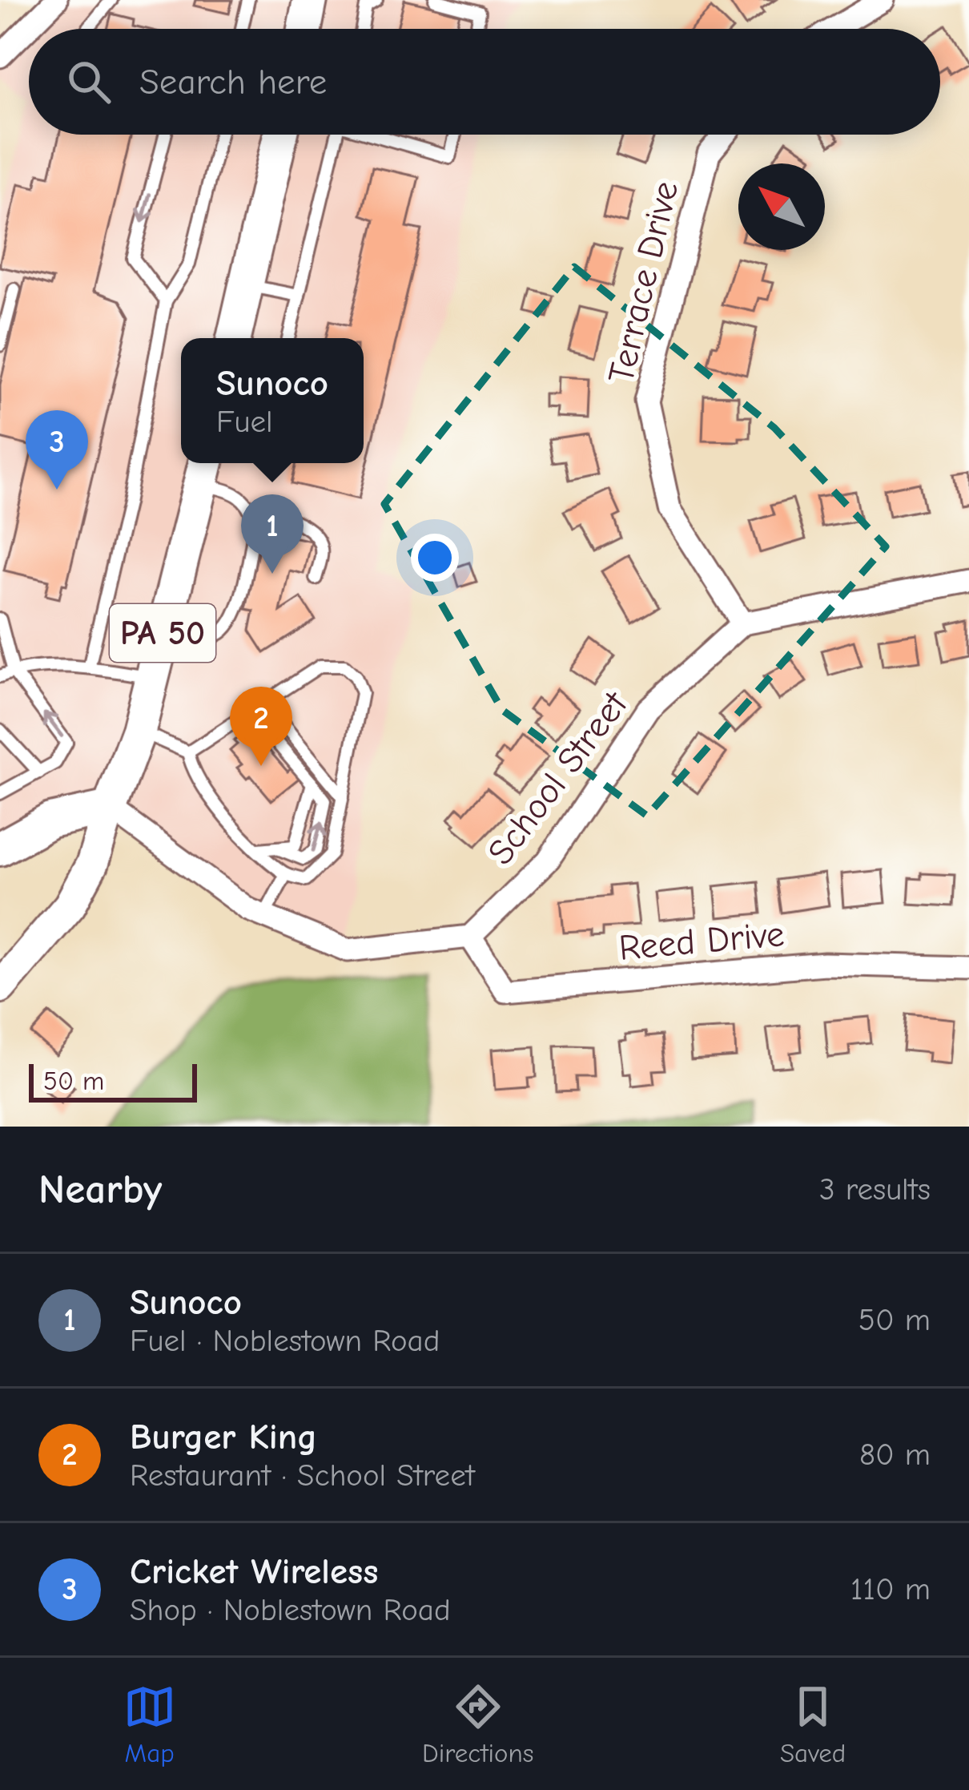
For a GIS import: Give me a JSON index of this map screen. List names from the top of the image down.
{
  "streets": {
    "main road": ["PA 50"],
    "street": ["Terrace Drive", "School Street", "Reed Drive"]
  },
  "crossings": [
    ["Terrace Drive", "School Street"],
    ["School Street", "Reed Drive"]
  ],
  "scale_bar": "50 m",
  "north": "top left",
  "page": {
    "search": "Search here",
    "popup": ["Sunoco", "Fuel"],
    "pins": ["3", "1", "2"],
    "scale": "50 m",
    "heading": ["Nearby", "3 results"],
    "list": [
      {
        "mark": "1",
        "name": "Sunoco",
        "note": "Fuel · Noblestown Road",
        "value": "50 m"
      },
      {
        "mark": "2",
        "name": "Burger King",
        "note": "Restaurant · School Street",
        "value": "80 m"
      },
      {
        "mark": "3",
        "name": "Cricket Wireless",
        "note": "Shop · Noblestown Road",
        "value": "110 m"
      }
    ],
    "nav": ["Map", "Directions", "Saved"]
  }
}
